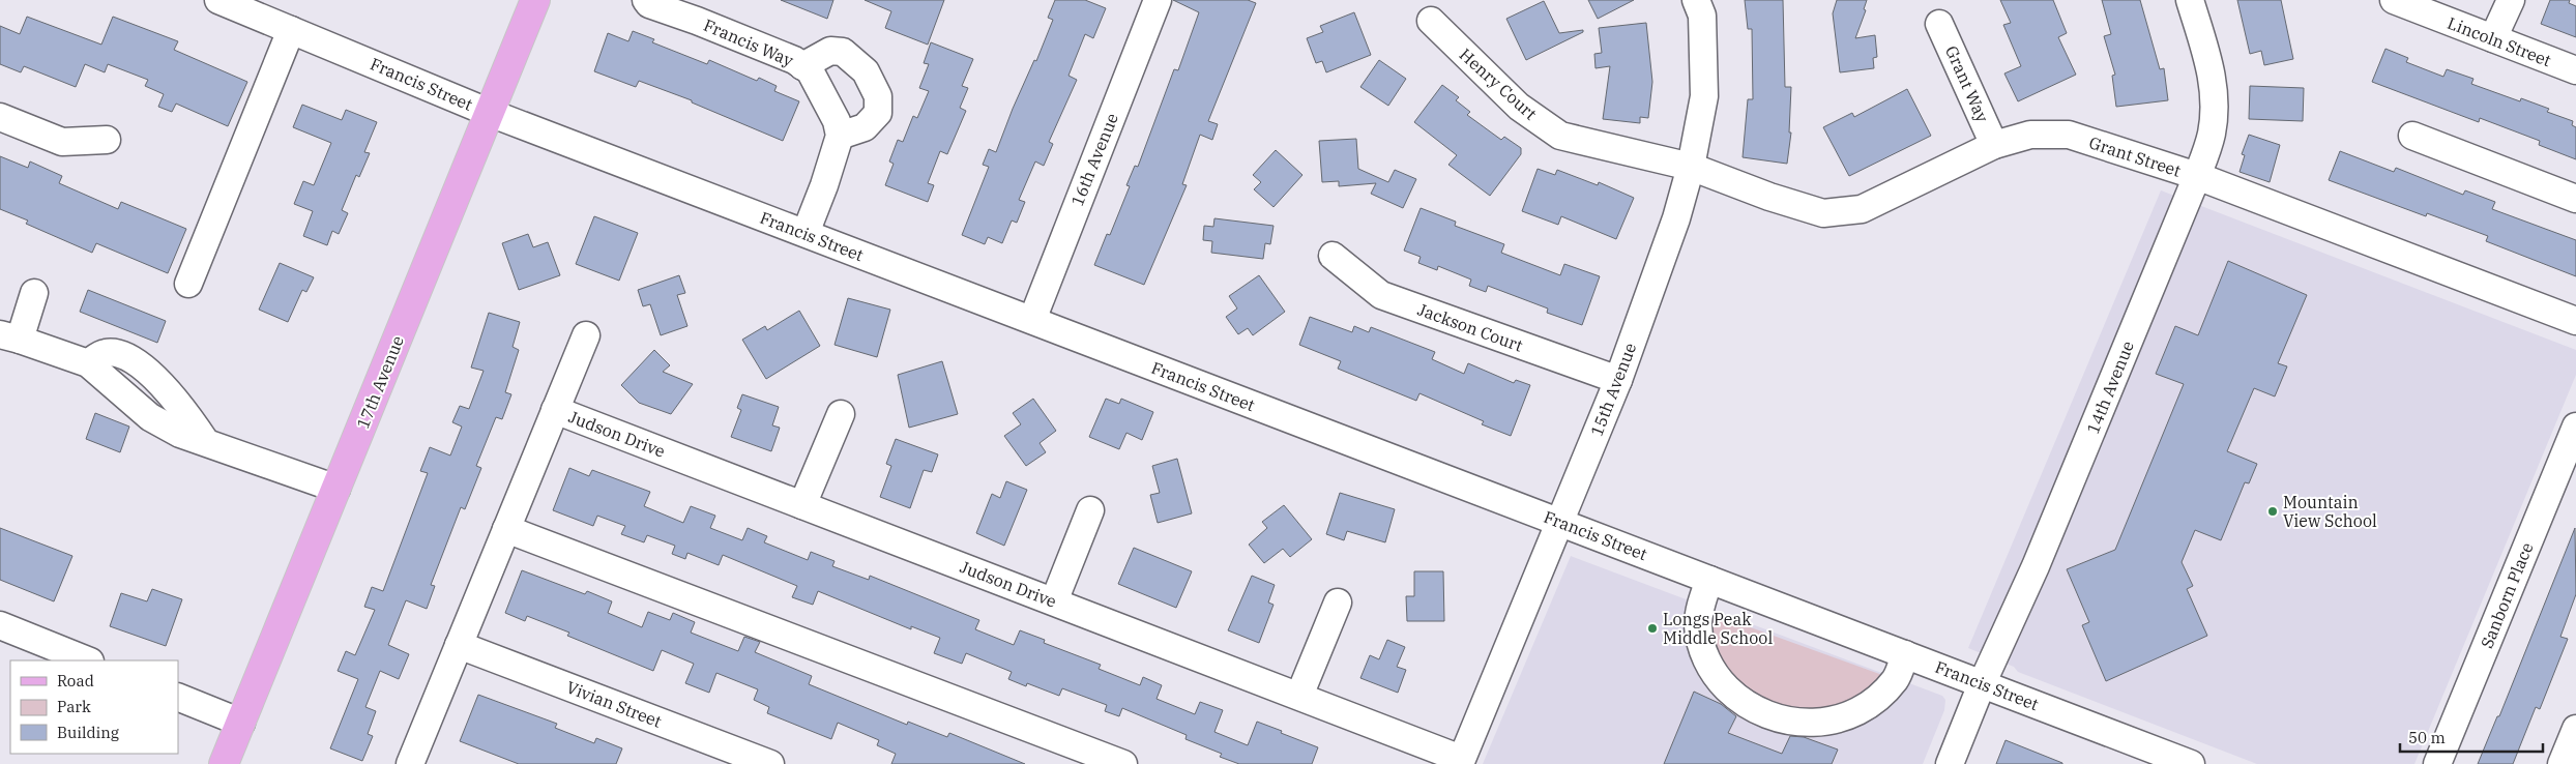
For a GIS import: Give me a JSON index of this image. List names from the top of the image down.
{
  "streets": {
    "main road": ["17th Avenue"],
    "street": [
      "Lincoln Street",
      "Francis Way",
      "Francis Street",
      "Henry Court",
      "Grant Way",
      "Grant Street",
      "16th Avenue",
      "Jackson Court",
      "14th Avenue",
      "15th Avenue",
      "Judson Drive",
      "Sanborn Place",
      "Vivian Street"
    ]
  },
  "crossings": [
    ["Francis Street", "16th Avenue"],
    ["Francis Street", "17th Avenue"],
    ["Francis Street", "14th Avenue"],
    ["Francis Street", "15th Avenue"],
    ["Henry Court", "Grant Street"],
    ["Henry Court", "15th Avenue"],
    ["Grant Way", "Grant Street"],
    ["Grant Street", "14th Avenue"],
    ["Grant Street", "15th Avenue"],
    ["Jackson Court", "15th Avenue"],
    ["15th Avenue", "Judson Drive"],
    ["Judson Drive", "Vivian Street"]
  ],
  "places": ["Mountain View School", "Longs Peak Middle School"],
  "legend": ["Road", "Park", "Building"],
  "scale_bar": "50 m"
}
